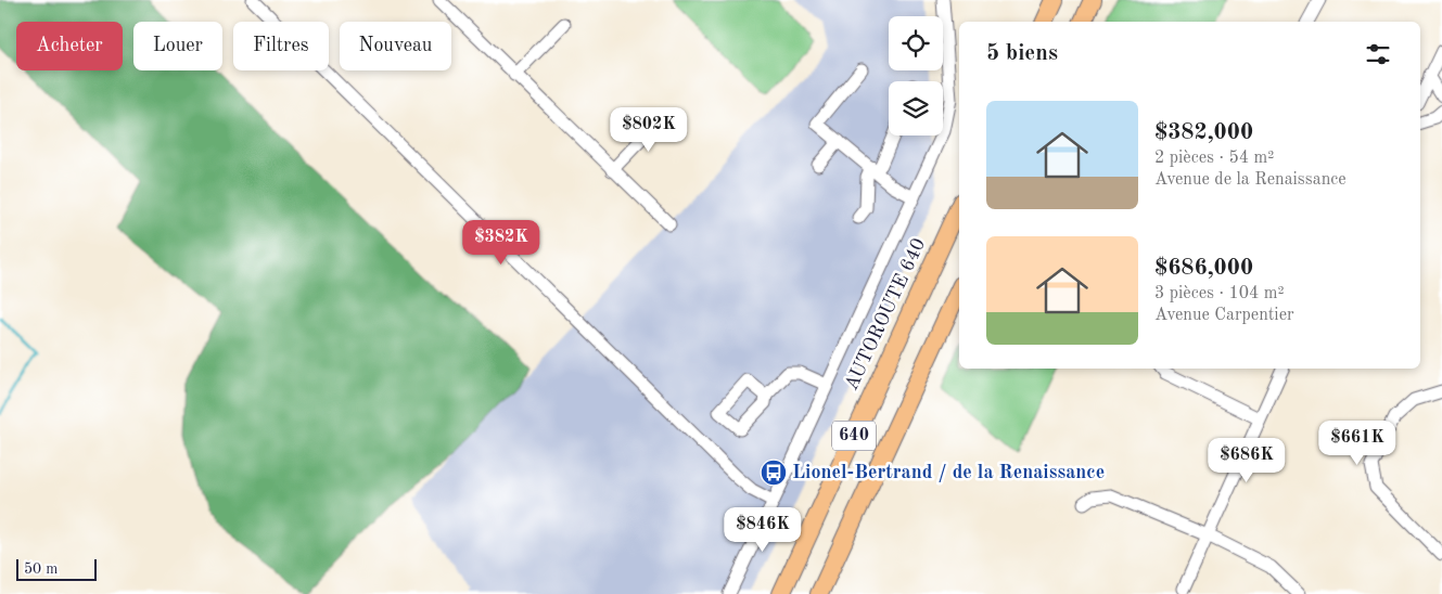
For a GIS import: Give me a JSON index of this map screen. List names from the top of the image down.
{
  "streets": {
    "highway": ["AUTOROUTE 640", "640"]
  },
  "places": {
    "bus stop": ["Lionel-Bertrand / de la Renaissance"]
  },
  "scale_bar": "50 m",
  "page": {
    "chip": [
      "Acheter",
      "Louer",
      "Filtres",
      "Nouveau"
    ],
    "heading": "5 biens",
    "list": [
      {
        "name": "$382,000",
        "note": "2 pièces · 54 m² · Avenue de la Renaissance"
      },
      {
        "name": "$686,000",
        "note": "3 pièces · 104 m² · Avenue Carpentier"
      }
    ],
    "price": [
      "$802K",
      "$382K",
      "$661K",
      "$686K",
      "$846K"
    ],
    "scale": "50 m"
  }
}
